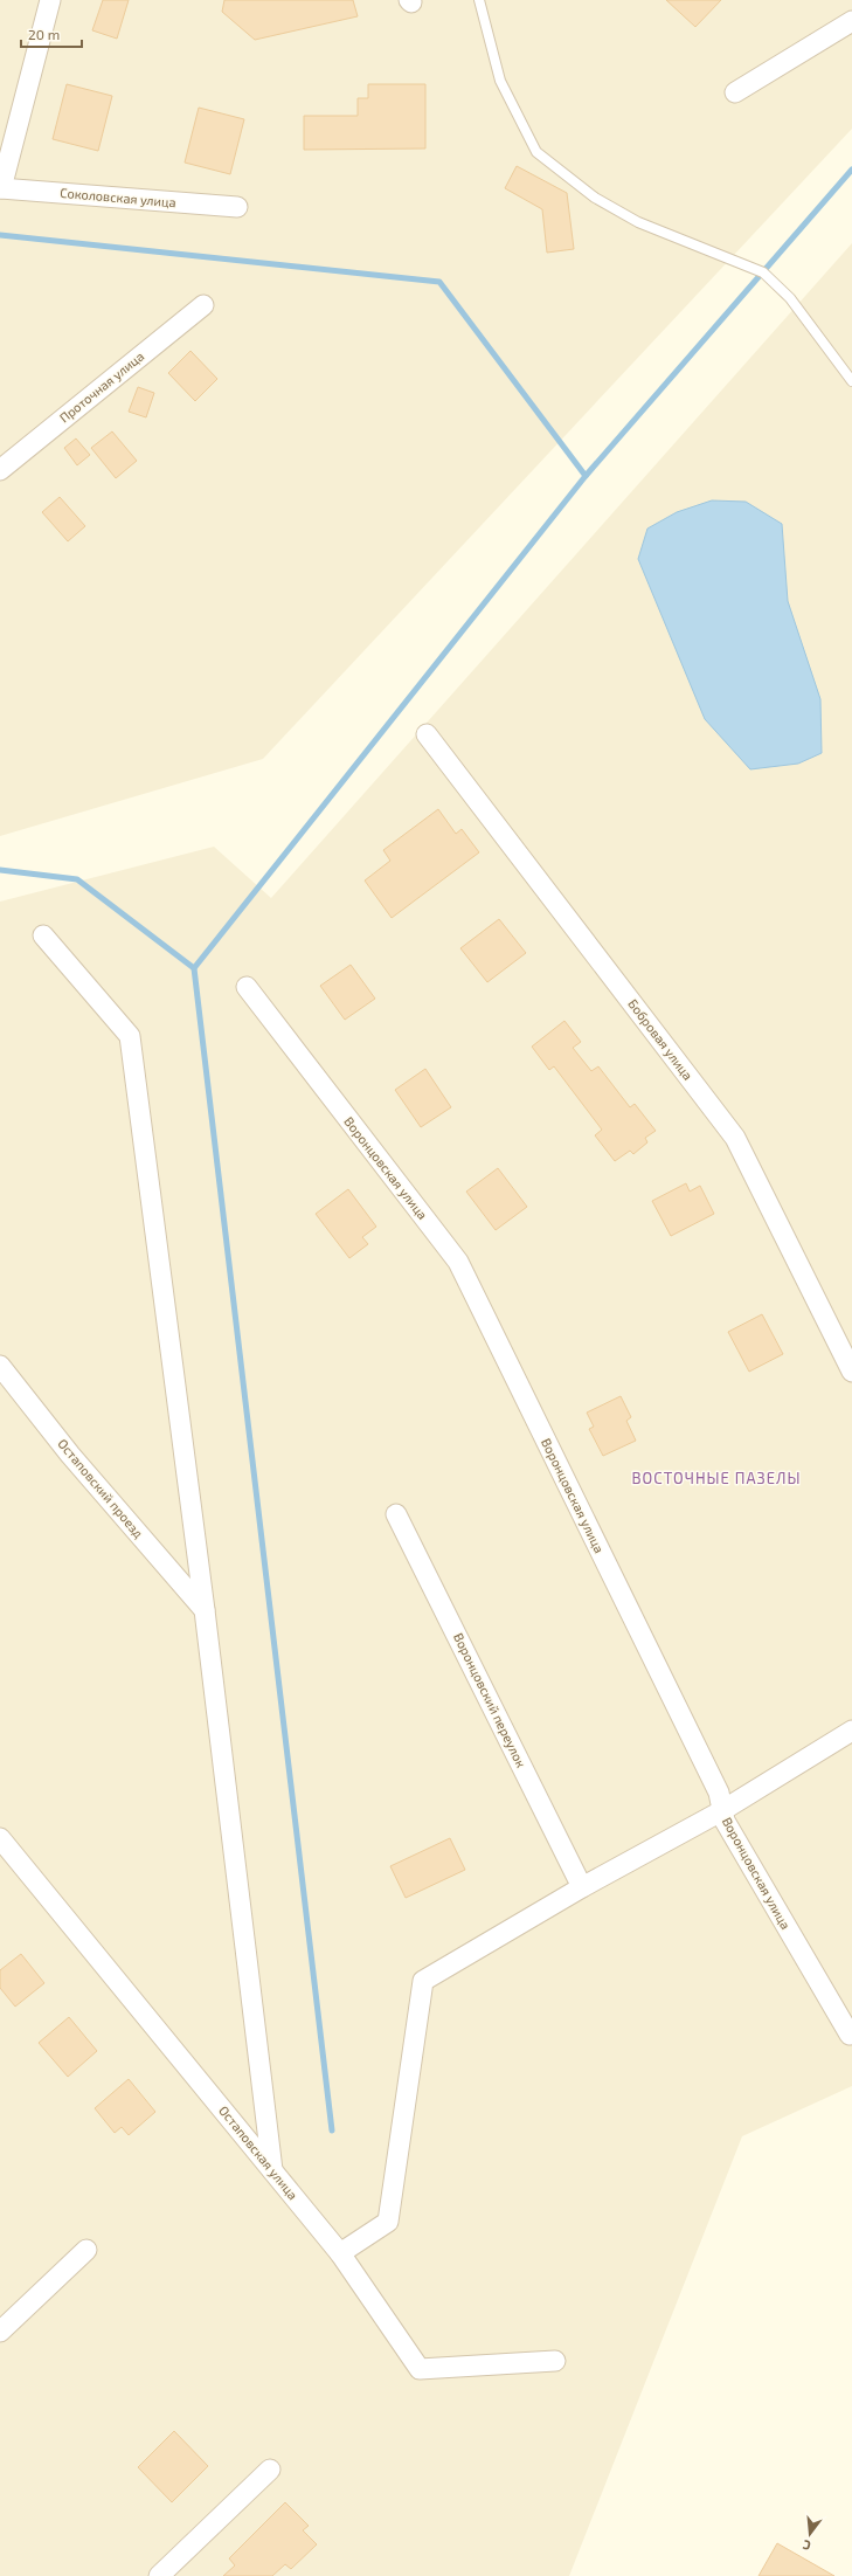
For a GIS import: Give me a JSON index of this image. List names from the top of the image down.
{
  "streets": {
    "street": [
      "Соколовская улица",
      "Проточная улица",
      "Бобровая улица",
      "Воронцовская улица",
      "Остаповский проезд",
      "Воронцовский переулок",
      "Остаповская улица"
    ]
  },
  "districts": ["ВОСТОЧНЫЕ ПАЗЕЛЫ"],
  "scale_bar": "20 m",
  "north": "bottom"
}
